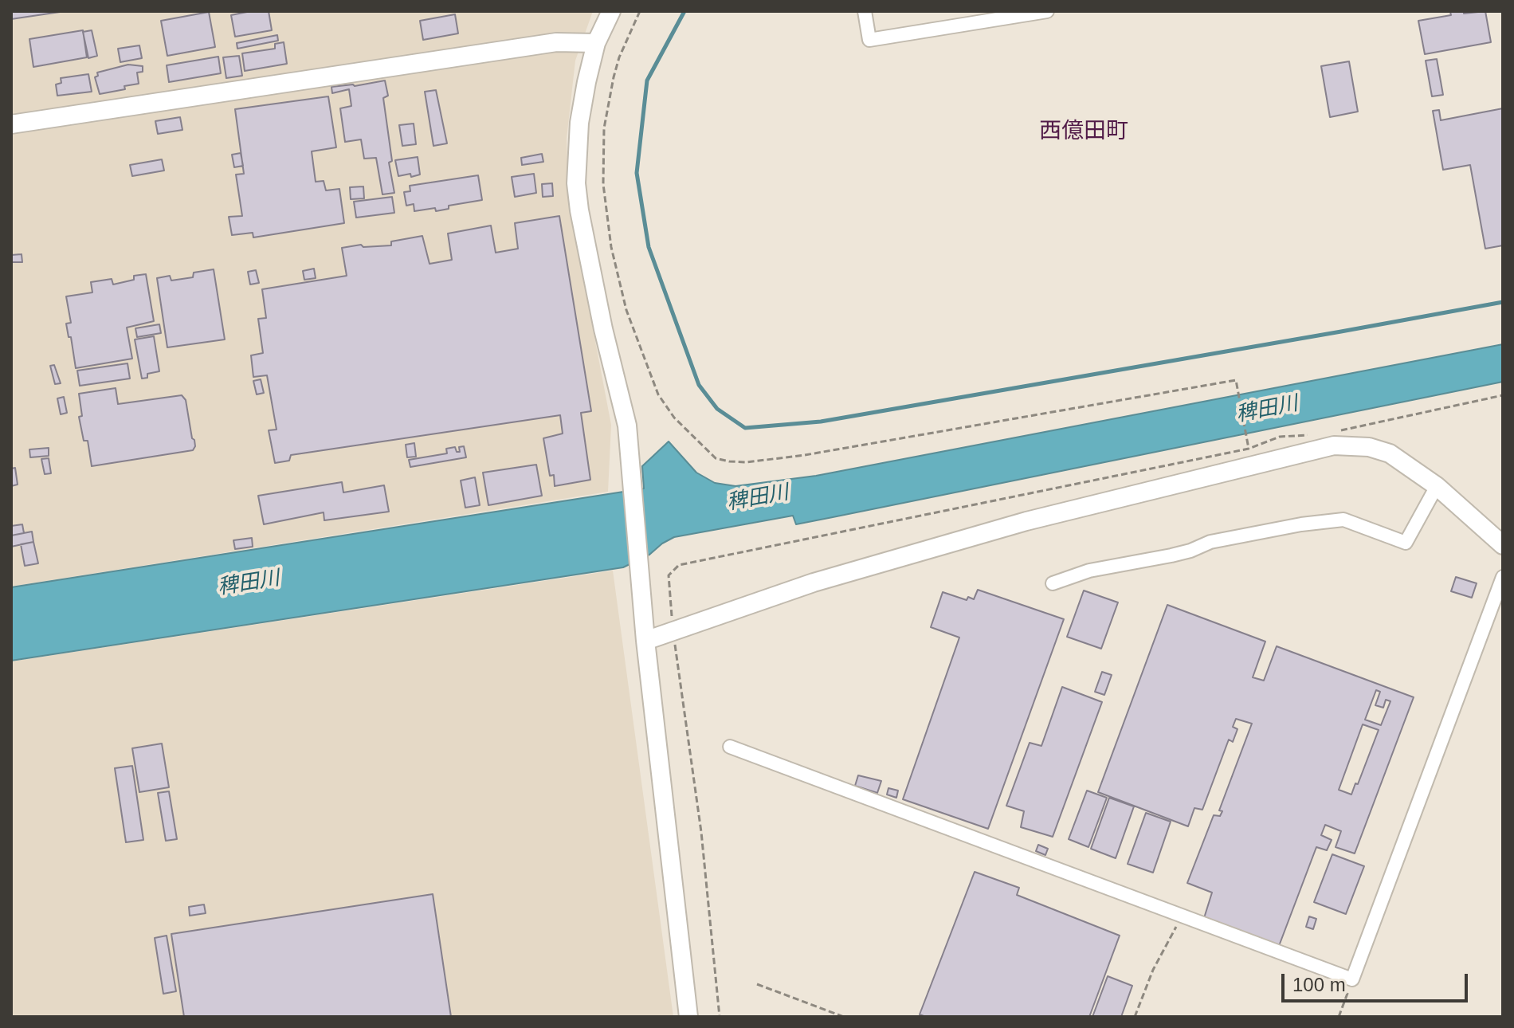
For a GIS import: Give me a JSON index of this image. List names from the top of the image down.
{
  "districts": ["西億田町"],
  "water": ["稗田川"],
  "scale_bar": "100 m"
}
